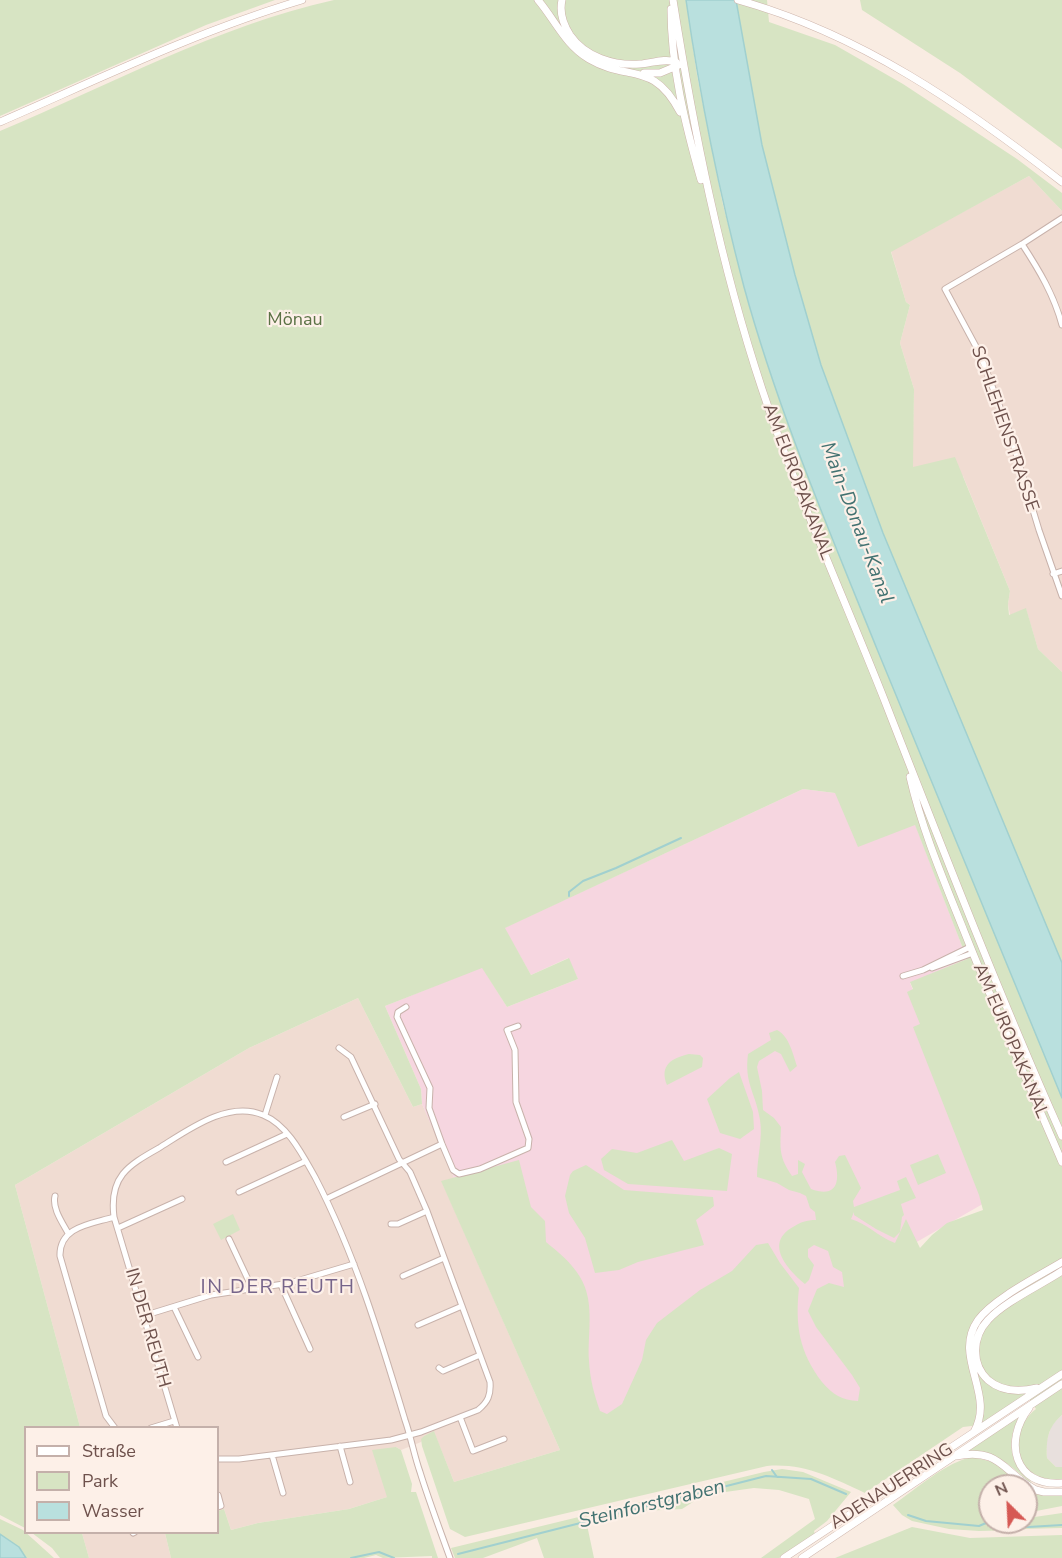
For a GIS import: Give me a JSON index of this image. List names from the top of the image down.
{
  "streets": {
    "main road": ["AM EUROPAKANAL", "ADENAUERRING"],
    "street": ["SCHLEHENSTRASSE", "IN DER REUTH"]
  },
  "districts": ["IN DER REUTH"],
  "water": ["Main-Donau-Kanal", "Steinforstgraben"],
  "parks": ["Mönau"],
  "legend": ["Straße", "Park", "Wasser"],
  "north": "top left"
}
